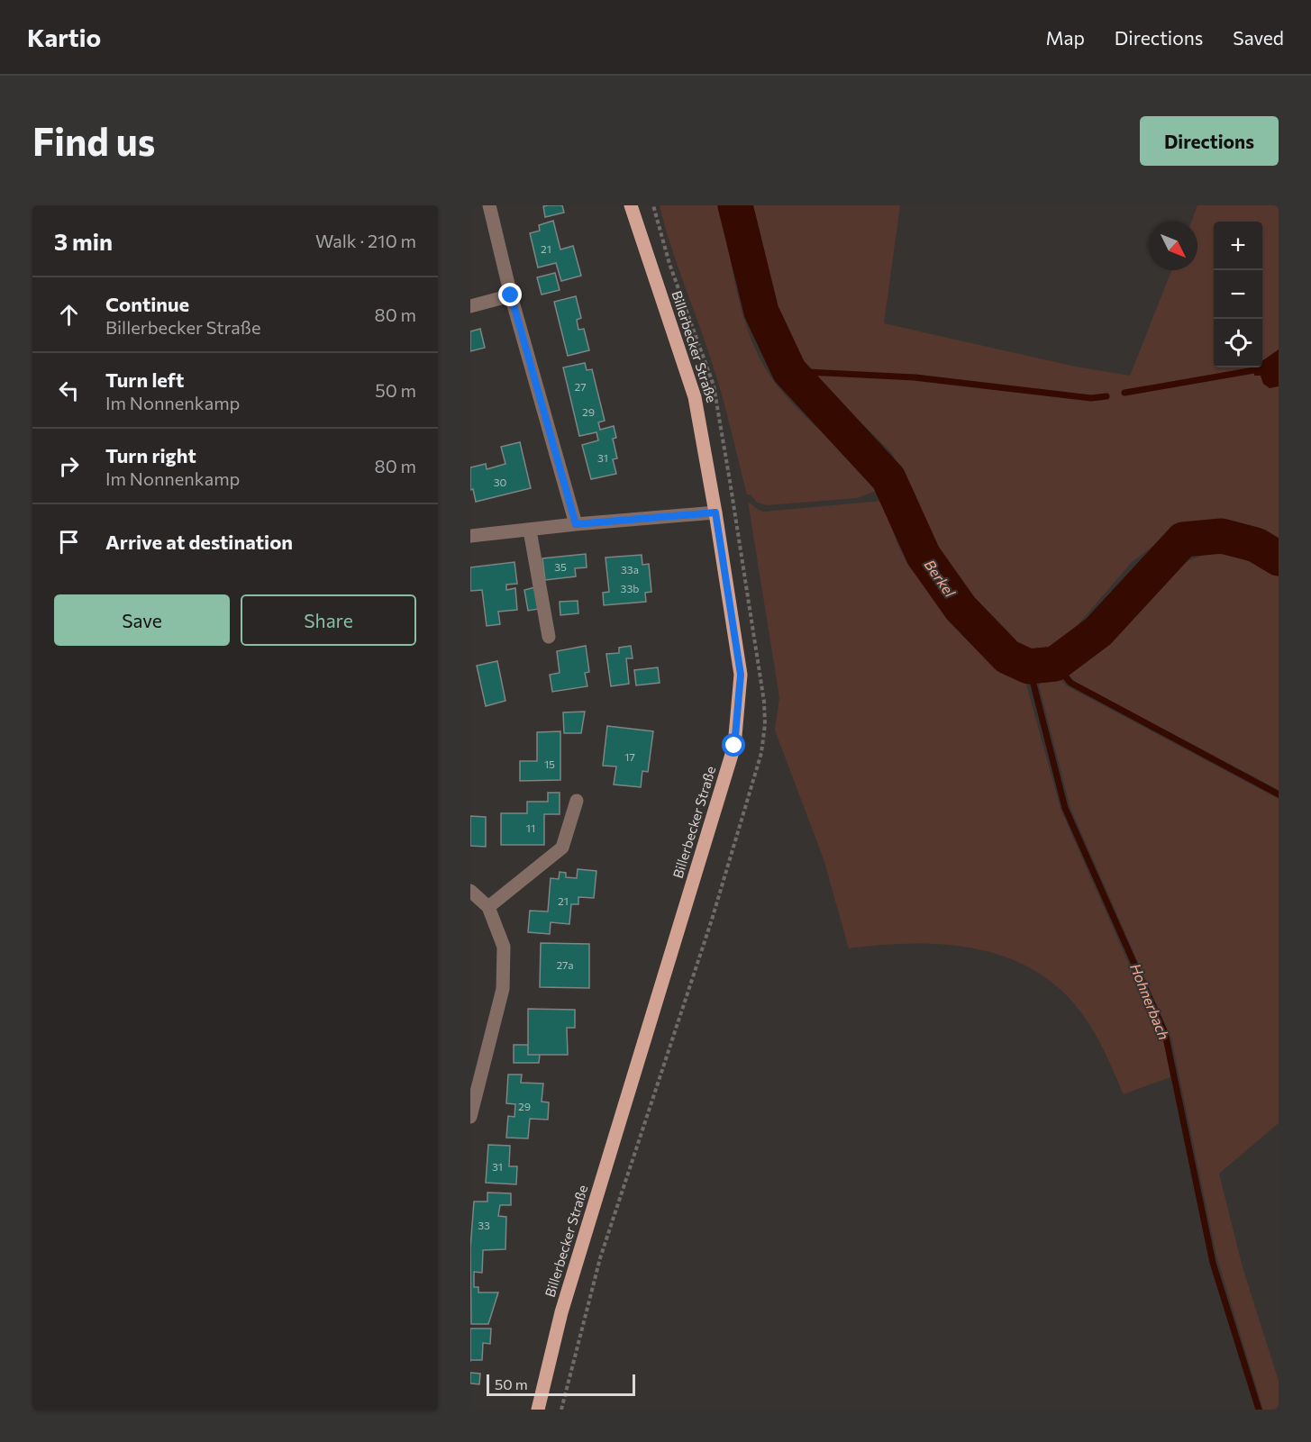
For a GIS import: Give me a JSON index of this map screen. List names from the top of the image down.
{
  "streets": {
    "main road": ["Billerbecker Straße"]
  },
  "water": ["Berkel", "Hohnerbach"],
  "house_numbers": [
    "21",
    "27",
    "29",
    "31",
    "30",
    "35",
    "33a",
    "33b",
    "17",
    "15",
    "11",
    "21",
    "27a",
    "29",
    "31",
    "33"
  ],
  "scale_bar": "50 m",
  "north": "bottom right",
  "page": {
    "header": "Kartio",
    "nav": ["Map", "Directions", "Saved"],
    "buttons": [
      "Directions",
      ["Save", "Share"]
    ],
    "title": "Find us",
    "heading": ["3 min", "Walk · 210 m"],
    "map_buttons": ["+", "−"],
    "list": [
      ["Continue", "Billerbecker Straße", "80 m"],
      ["Turn left", "Im Nonnenkamp", "50 m"],
      ["Turn right", "Im Nonnenkamp", "80 m"],
      "Arrive at destination"
    ],
    "scale": "50 m"
  }
}
